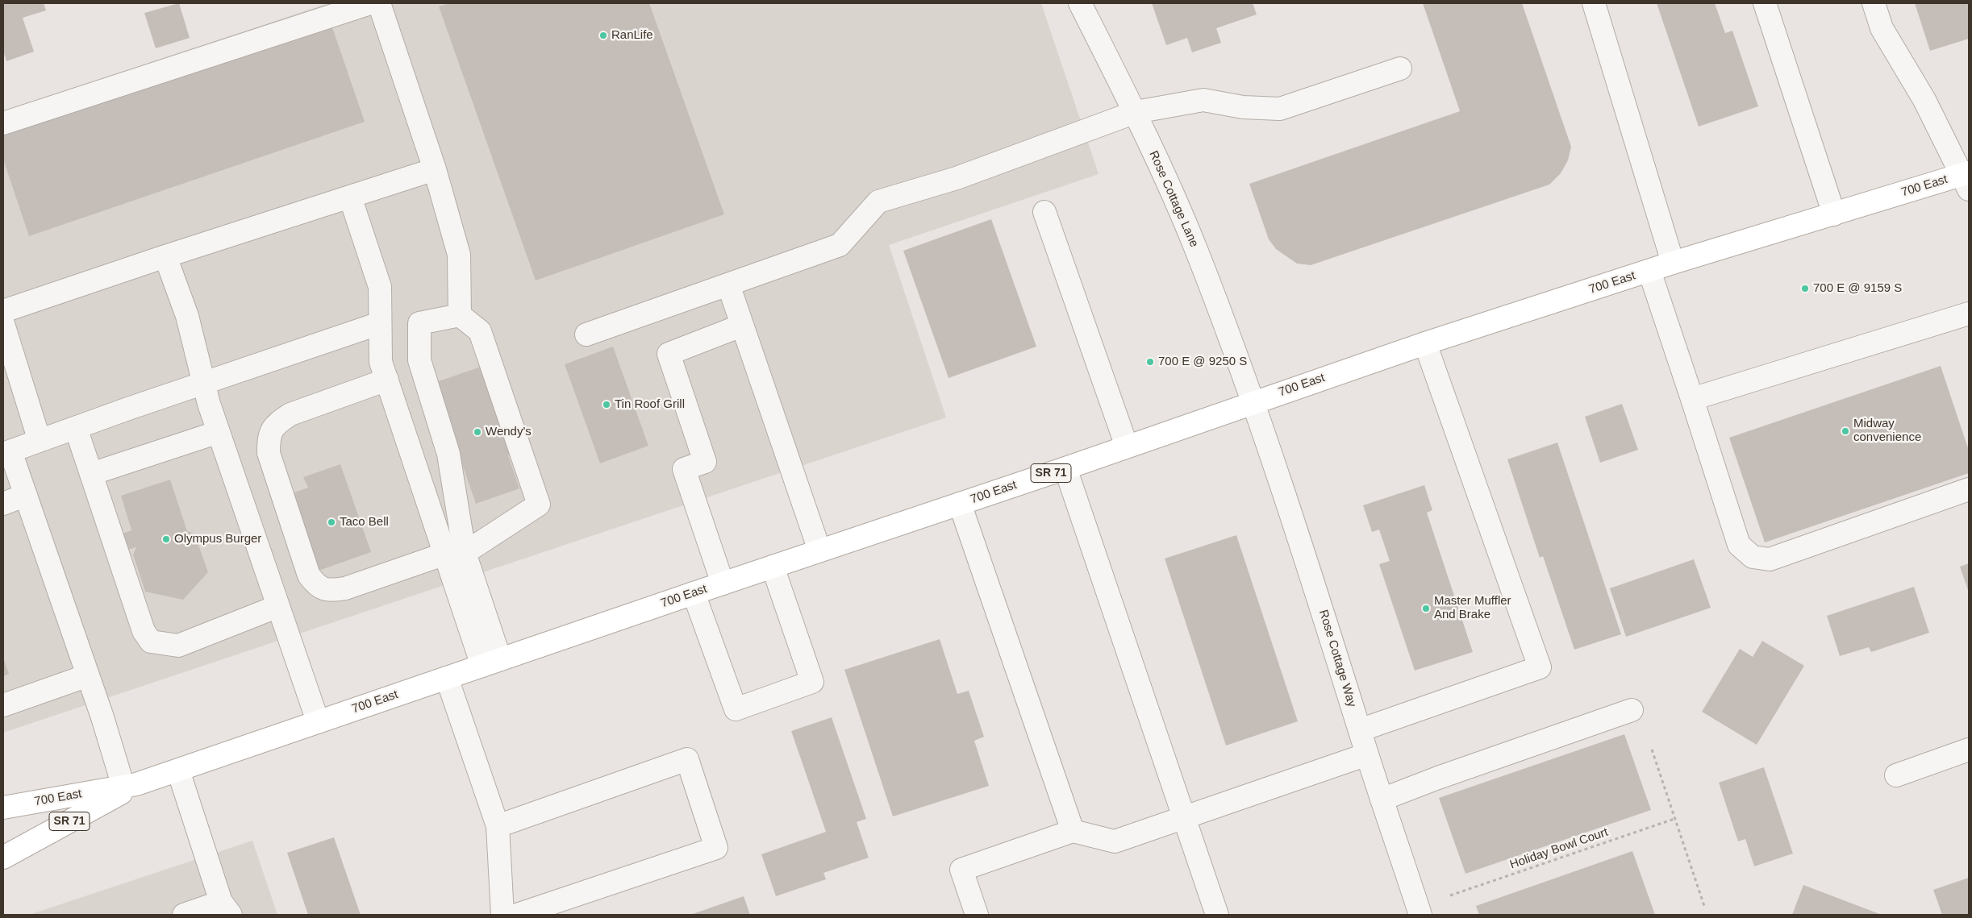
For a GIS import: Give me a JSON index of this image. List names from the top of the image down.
{
  "streets": {
    "main road": ["700 East", "SR 71"],
    "street": ["Rose Cottage Lane", "Rose Cottage Way"],
    "path": ["Holiday Bowl Court"]
  },
  "crossings": [
    ["700 East", "Rose Cottage Lane"],
    ["700 East", "Rose Cottage Way"],
    ["Rose Cottage Lane", "Rose Cottage Way"]
  ],
  "places": [
    "RanLife",
    "700 E @ 9159 S",
    "700 E @ 9250 S",
    "Tin Roof Grill",
    "Midway convenience",
    "Wendy's",
    "Taco Bell",
    "Olympus Burger",
    "Master Muffler And Brake"
  ]
}
